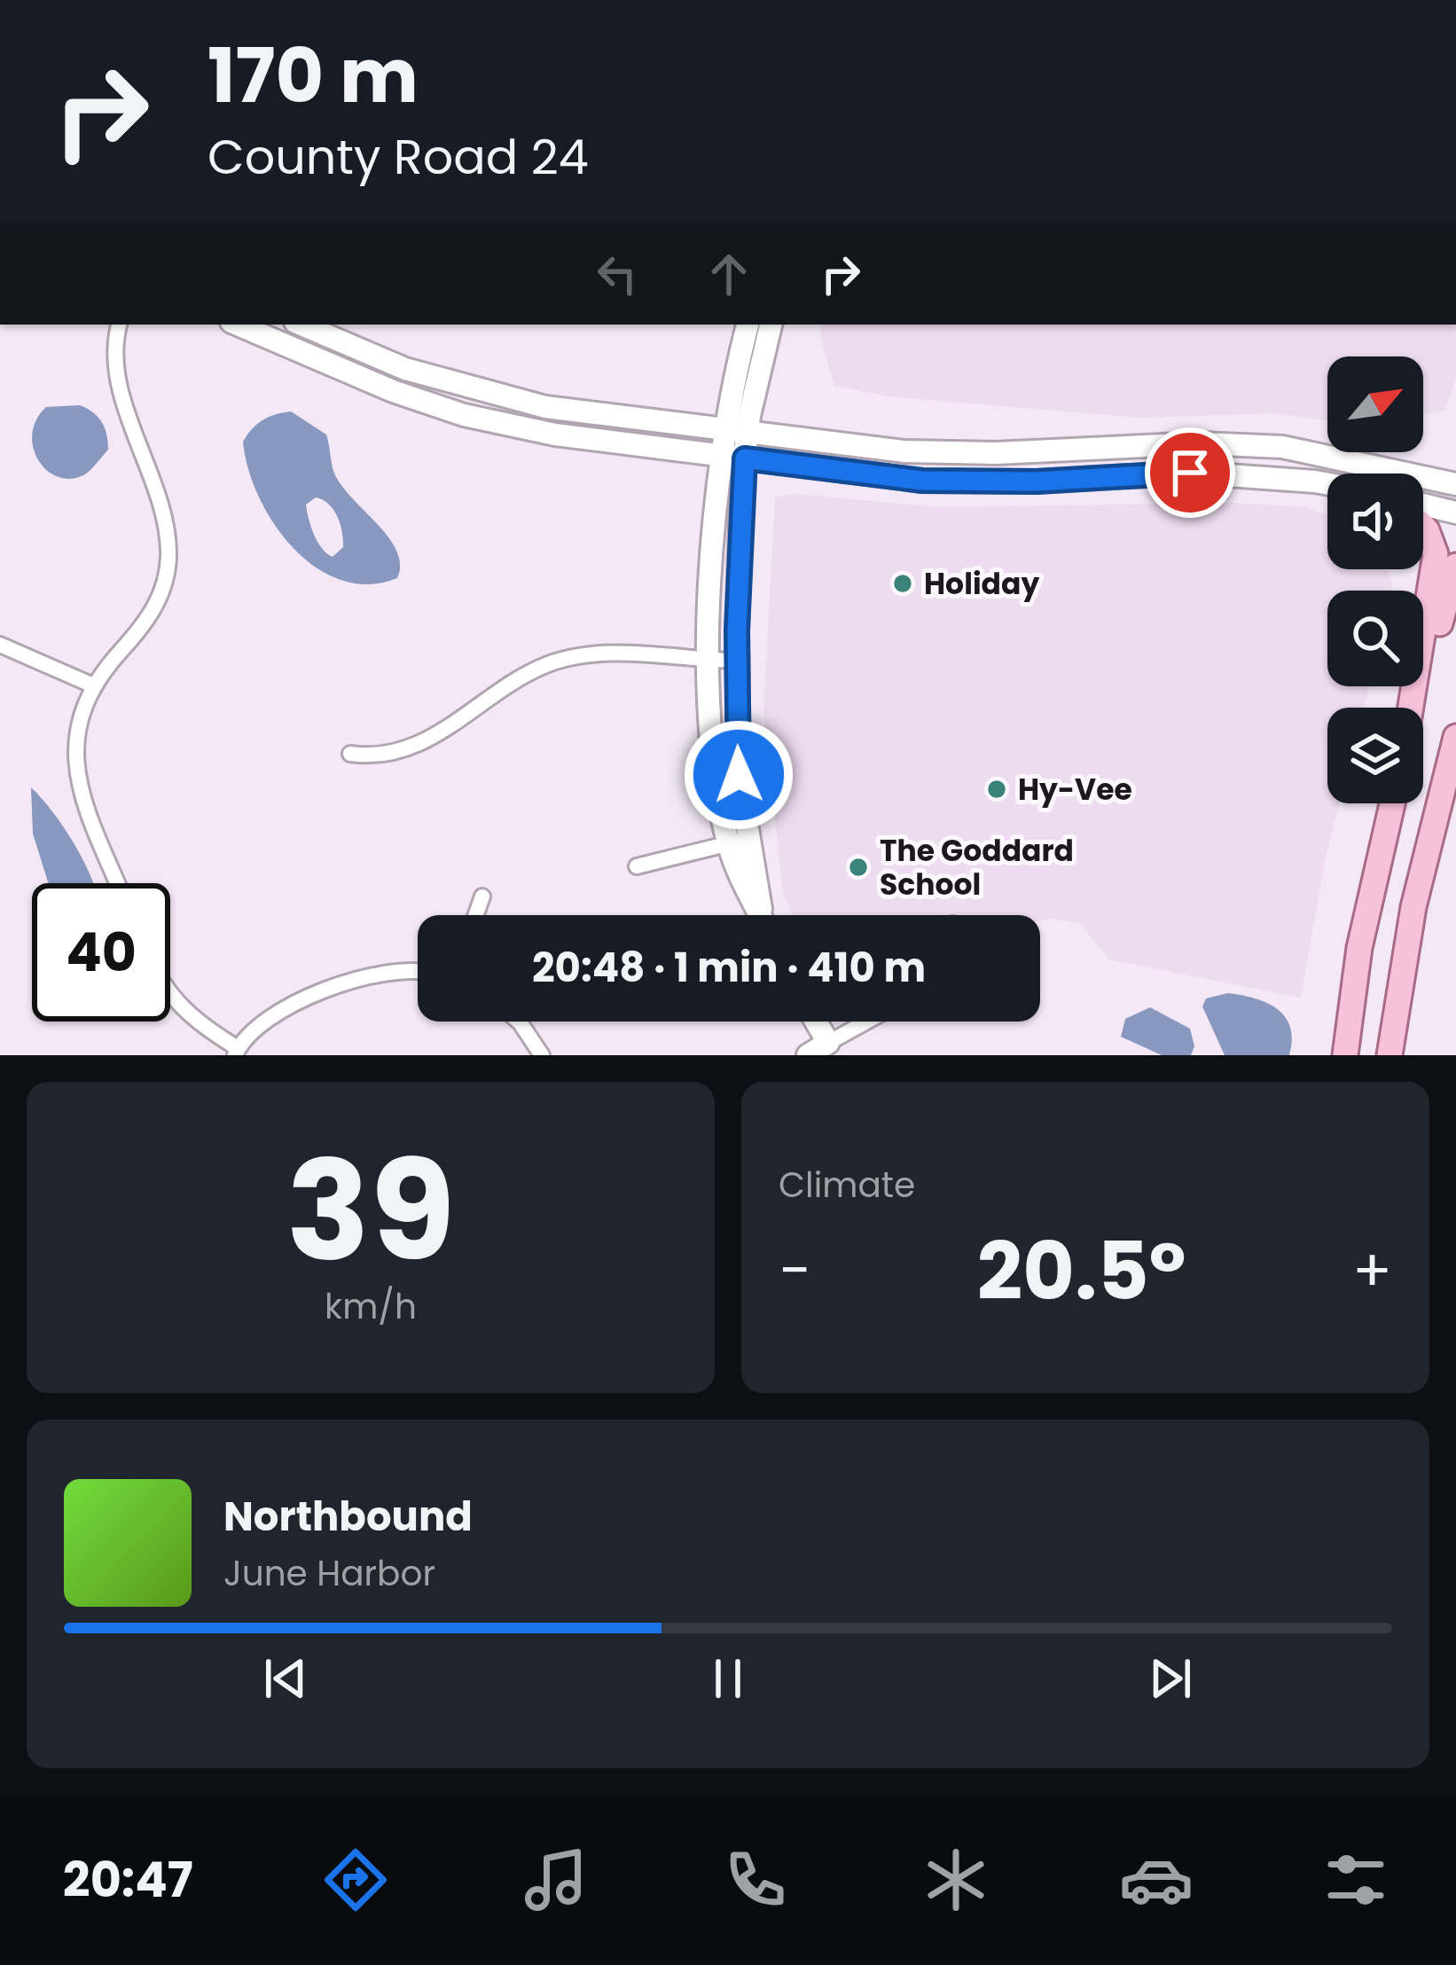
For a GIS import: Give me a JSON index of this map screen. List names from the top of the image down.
{
  "places": ["Holiday", "Hy-Vee", "The Goddard School"],
  "north": "top right",
  "page": {
    "turn": ["170 m", "County Road 24"],
    "limit": "40",
    "trip": "20:48 · 1 min · 410 m",
    "tile": [
      ["39", "km/h"],
      "Climate"
    ],
    "heat": ["−", "20.5°", "+"],
    "song": ["Northbound", "June Harbor"],
    "tabs": "20:47"
  }
}
